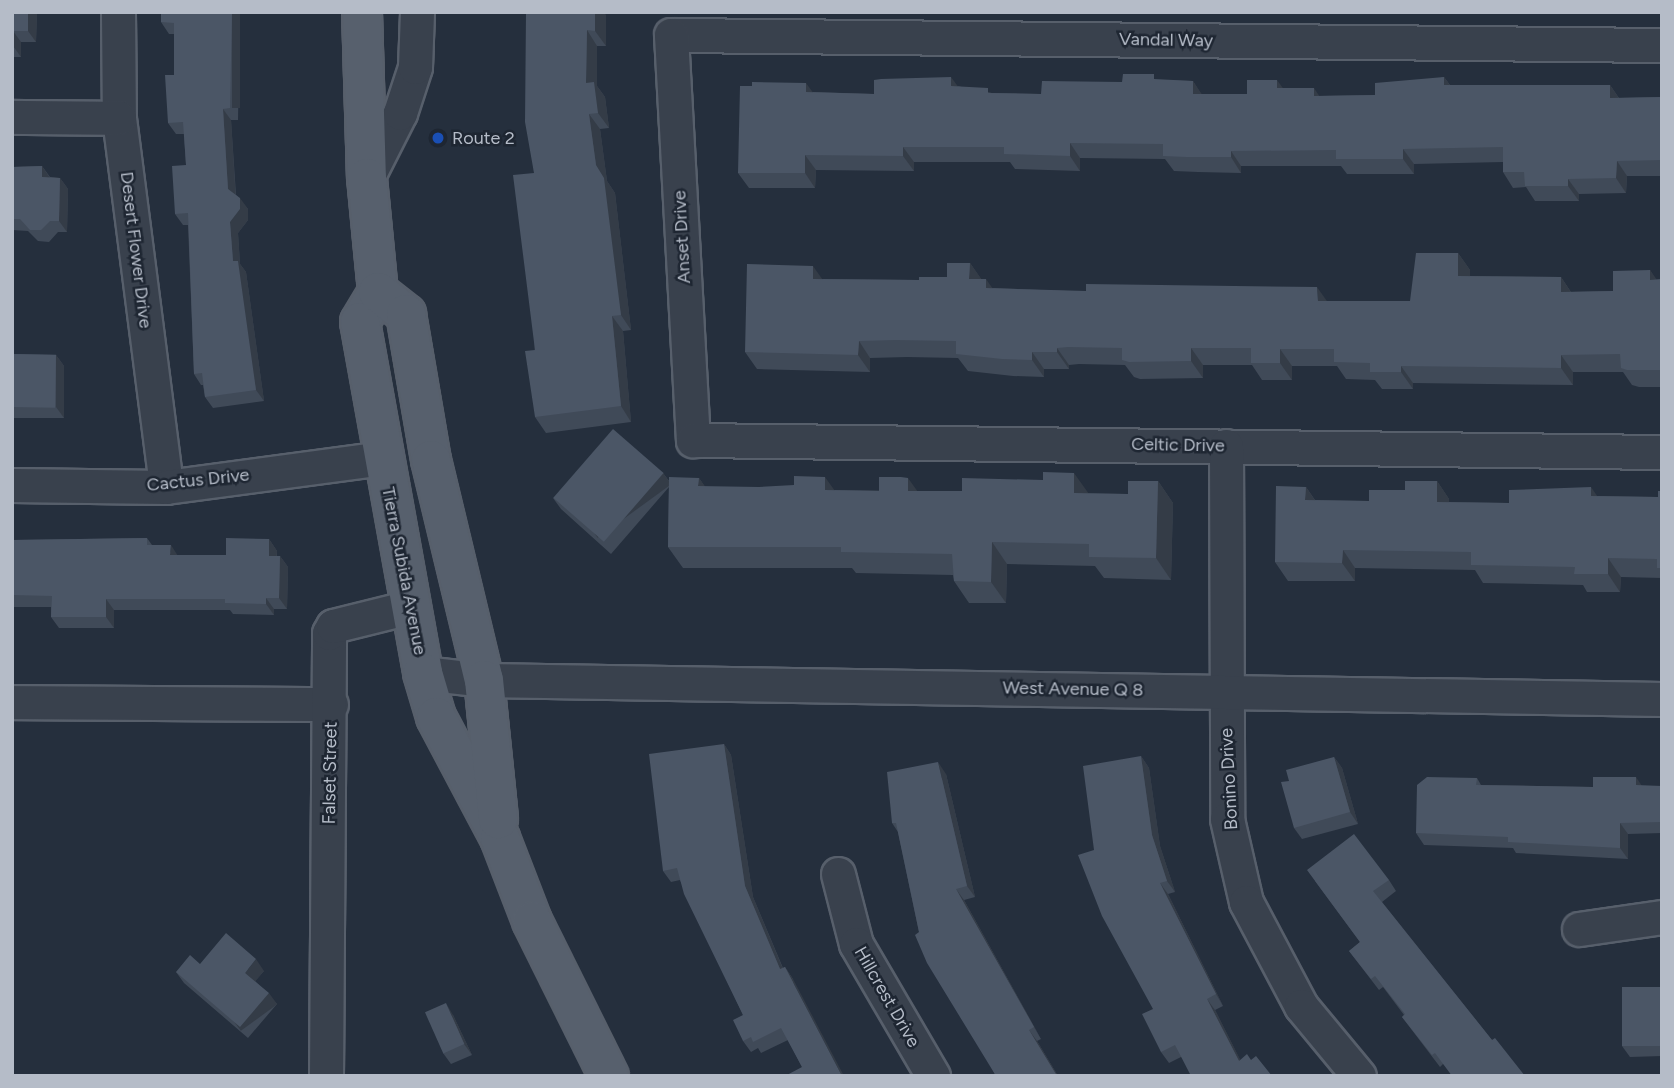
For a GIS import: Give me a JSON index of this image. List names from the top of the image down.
{
  "streets": {
    "main road": ["Tierra Subida Avenue"],
    "street": [
      "Vandal Way",
      "Anset Drive",
      "Desert Flower Drive",
      "Celtic Drive",
      "Cactus Drive",
      "West Avenue Q 8",
      "Falset Street",
      "Bonino Drive",
      "Hillcrest Drive"
    ]
  },
  "crossings": [
    ["Vandal Way", "Anset Drive"],
    ["Anset Drive", "Celtic Drive"],
    ["Desert Flower Drive", "Cactus Drive"],
    ["Celtic Drive", "Bonino Drive"],
    ["Cactus Drive", "Tierra Subida Avenue"],
    ["Tierra Subida Avenue", "West Avenue Q 8"],
    ["West Avenue Q 8", "Bonino Drive"]
  ],
  "places": ["Route 2"]
}
